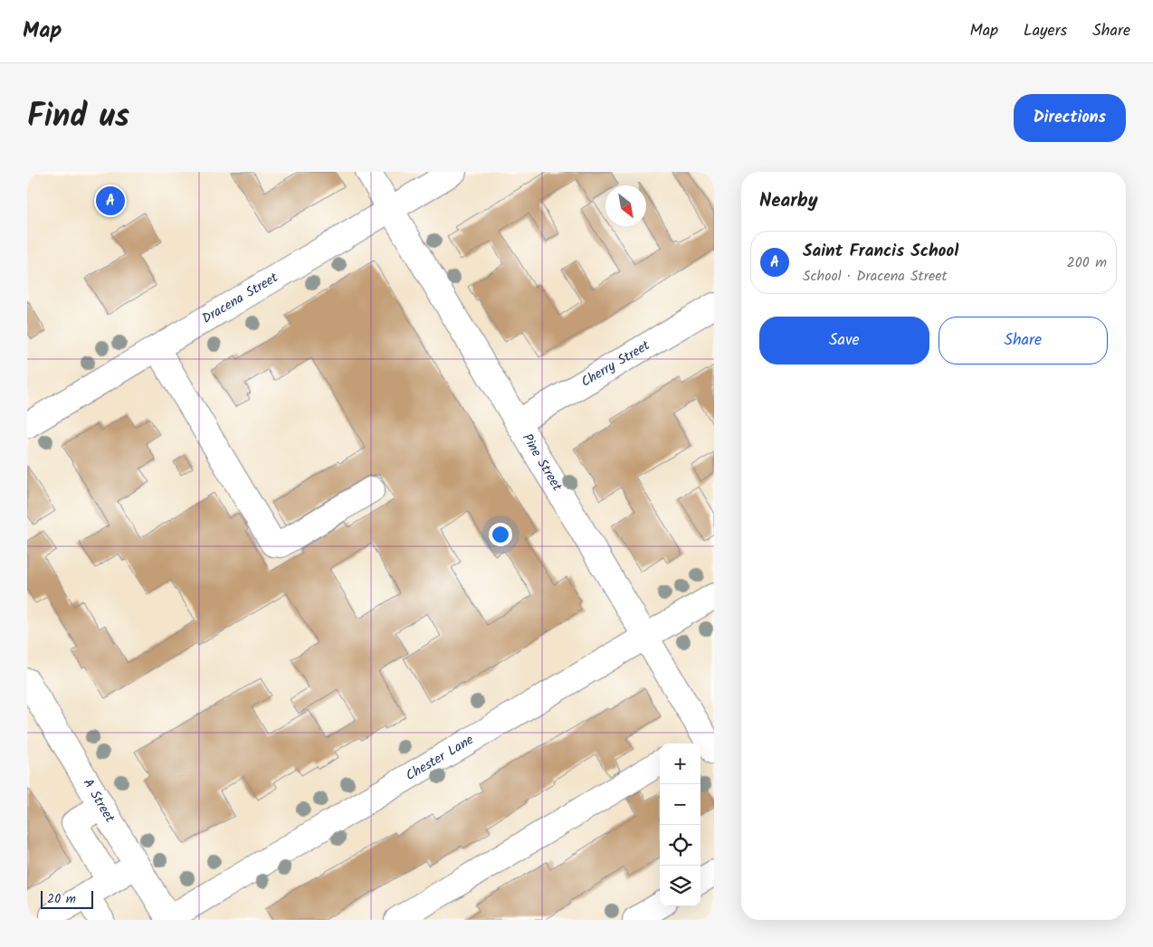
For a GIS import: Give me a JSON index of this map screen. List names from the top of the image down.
{
  "streets": {
    "street": [
      "Dracena Street",
      "Cherry Street",
      "Pine Street",
      "Chester Lane",
      "A Street"
    ]
  },
  "crossings": [
    ["Dracena Street", "Pine Street"],
    ["Cherry Street", "Pine Street"],
    ["Pine Street", "Chester Lane"],
    ["Chester Lane", "A Street"]
  ],
  "scale_bar": "20 m",
  "north": "bottom right",
  "page": {
    "header": "Map",
    "nav": ["Map", "Layers", "Share"],
    "title": "Find us",
    "buttons": [
      "Directions",
      ["Save", "Share"]
    ],
    "heading": "Nearby",
    "pins": "A",
    "list": [
      {
        "mark": "A",
        "name": "Saint Francis School",
        "note": "School · Dracena Street",
        "value": "200 m"
      }
    ],
    "map_buttons": ["+", "−"],
    "scale": "20 m"
  }
}
